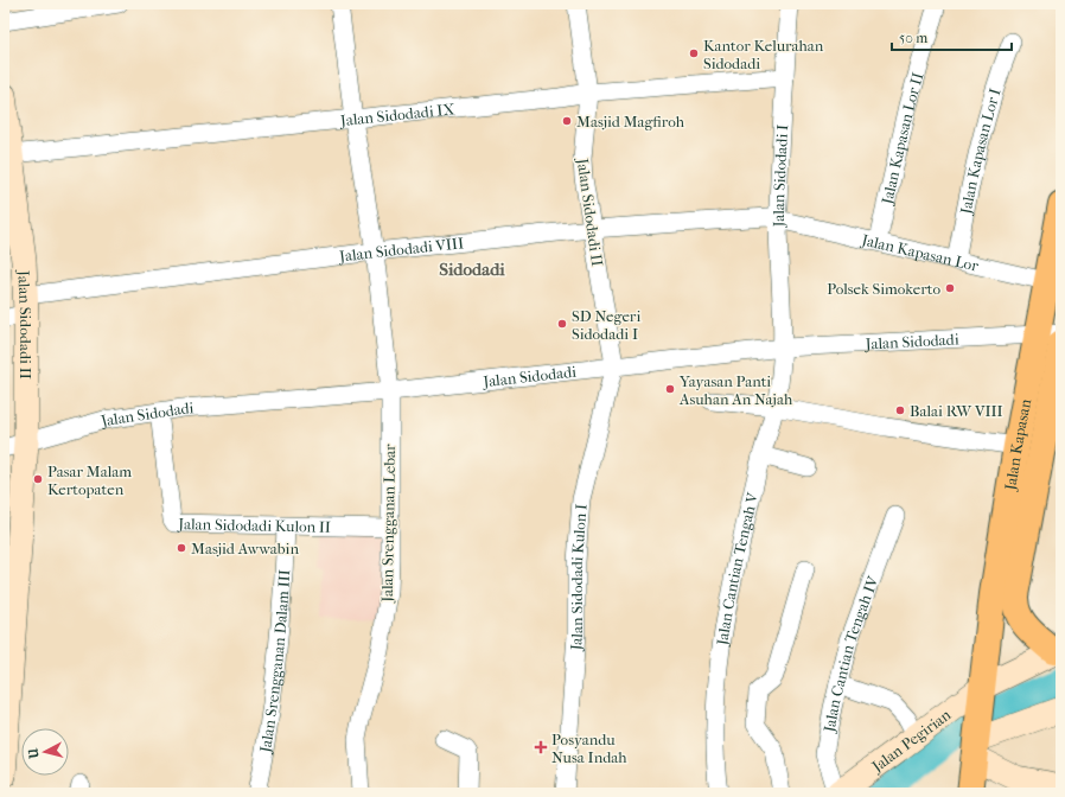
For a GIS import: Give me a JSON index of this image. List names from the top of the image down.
{
  "streets": {
    "main road": ["Jalan Kapasan"],
    "street": [
      "Jalan Sidodadi IX",
      "Jalan Kapasan Lor II",
      "Jalan Kapasan Lor I",
      "Jalan Sidodadi I",
      "Jalan Sidodadi II",
      "Jalan Sidodadi VIII",
      "Jalan Kapasan Lor",
      "Jalan Sidodadi",
      "Jalan Srengganan Lebar",
      "Jalan Sidodadi Kulon II",
      "Jalan Cantian Tengah V",
      "Jalan Sidodadi Kulon I",
      "Jalan Cantian Tengah IV",
      "Jalan Srengganan Dalam III",
      "Jalan Pegirian"
    ]
  },
  "crossings": [
    ["Jalan Sidodadi IX", "Jalan Sidodadi I"],
    ["Jalan Sidodadi IX", "Jalan Sidodadi II"],
    ["Jalan Sidodadi IX", "Jalan Srengganan Lebar"],
    ["Jalan Kapasan Lor II", "Jalan Kapasan Lor"],
    ["Jalan Kapasan Lor I", "Jalan Kapasan Lor"],
    ["Jalan Sidodadi I", "Jalan Sidodadi VIII"],
    ["Jalan Sidodadi I", "Jalan Kapasan Lor"],
    ["Jalan Sidodadi I", "Jalan Sidodadi"],
    ["Jalan Sidodadi I", "Jalan Cantian Tengah V"],
    ["Jalan Sidodadi II", "Jalan Sidodadi VIII"],
    ["Jalan Sidodadi II", "Jalan Sidodadi"],
    ["Jalan Sidodadi II", "Jalan Sidodadi Kulon I"],
    ["Jalan Sidodadi VIII", "Jalan Kapasan Lor"],
    ["Jalan Sidodadi VIII", "Jalan Srengganan Lebar"],
    ["Jalan Kapasan Lor", "Jalan Kapasan"],
    ["Jalan Sidodadi", "Jalan Kapasan"],
    ["Jalan Sidodadi", "Jalan Srengganan Lebar"],
    ["Jalan Sidodadi", "Jalan Sidodadi Kulon II"],
    ["Jalan Sidodadi", "Jalan Cantian Tengah V"],
    ["Jalan Sidodadi", "Jalan Sidodadi Kulon I"],
    ["Jalan Kapasan", "Jalan Pegirian"],
    ["Jalan Srengganan Lebar", "Jalan Sidodadi Kulon II"],
    ["Jalan Sidodadi Kulon II", "Jalan Srengganan Dalam III"],
    ["Jalan Cantian Tengah IV", "Jalan Pegirian"]
  ],
  "districts": ["Sidodadi"],
  "places": {
    "other": [
      "Kantor Kelurahan Sidodadi",
      "Masjid Magfiroh",
      "Polsek Simokerto",
      "SD Negeri Sidodadi I",
      "Yayasan Panti Asuhan An Najah",
      "Balai RW VIII",
      "Pasar Malam Kertopaten",
      "Masjid Awwabin"
    ],
    "health": ["Posyandu Nusa Indah"]
  },
  "scale_bar": "50 m",
  "north": "left"
}
